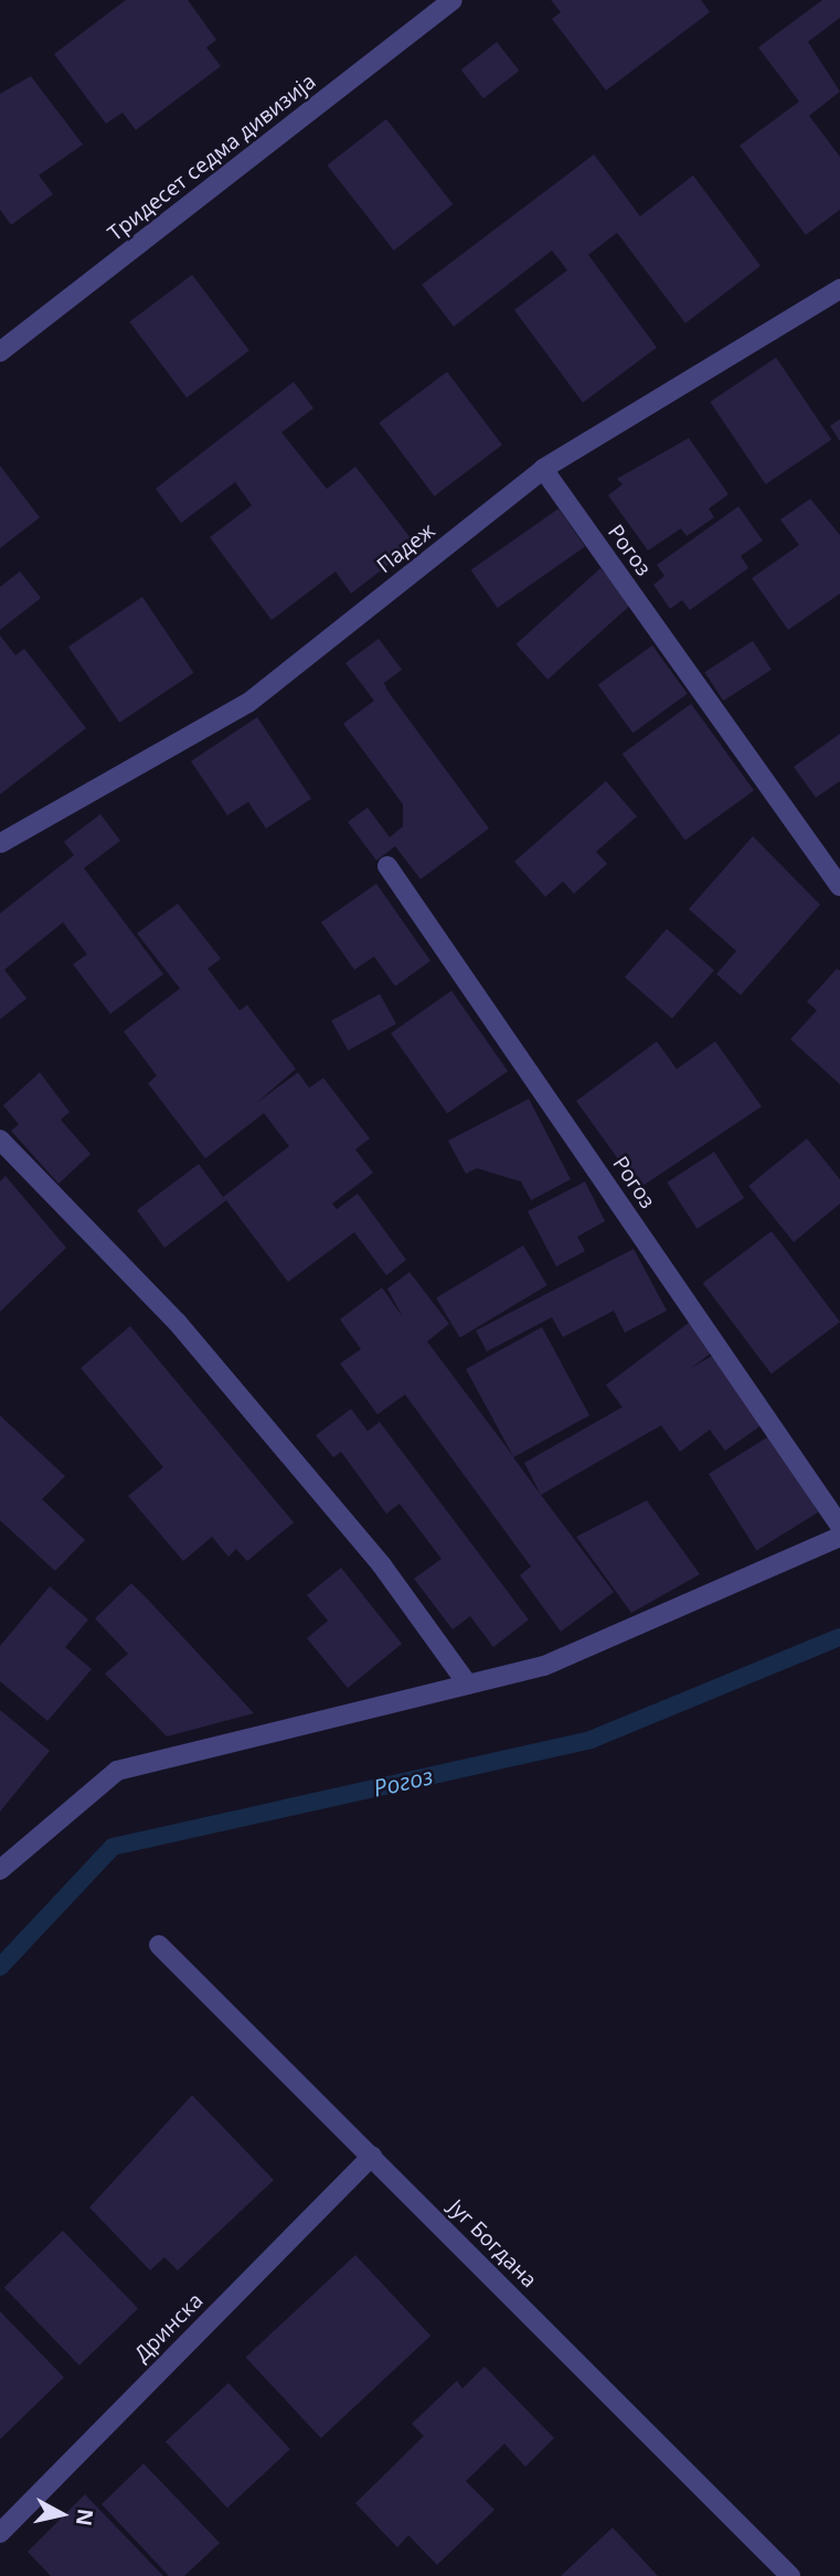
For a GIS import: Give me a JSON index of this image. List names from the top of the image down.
{
  "streets": {
    "street": [
      "Тридесет седма дивизија",
      "Падеж",
      "Рогоз",
      "Југ Богдана",
      "Дринска"
    ]
  },
  "crossings": [
    ["Падеж", "Рогоз"],
    ["Југ Богдана", "Дринска"]
  ],
  "water": ["Рогоз"],
  "north": "right"
}
